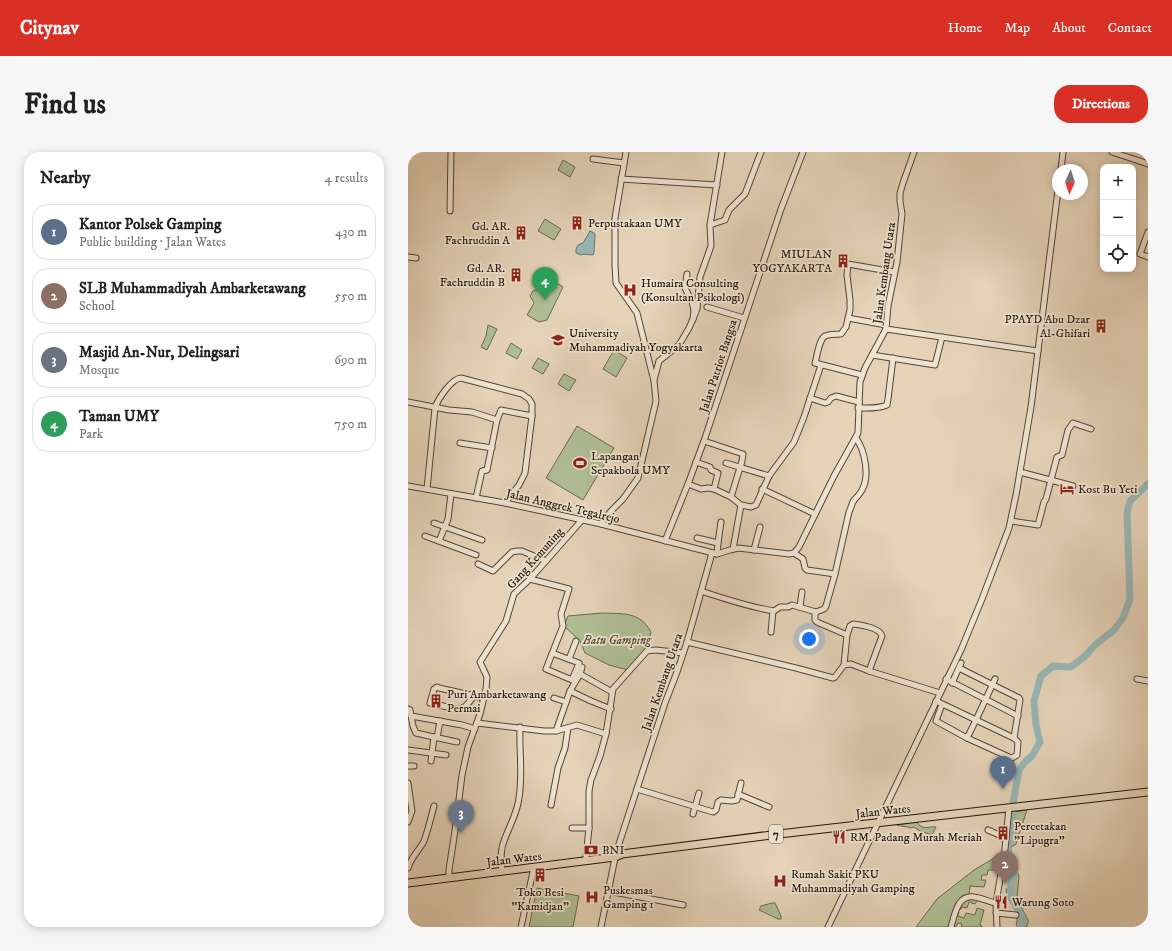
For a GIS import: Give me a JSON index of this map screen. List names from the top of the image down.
{
  "streets": {
    "highway": ["Jalan Wates", "7"],
    "street": [
      "Jalan Kembang Utara",
      "Jalan Patriot Bangsa",
      "Jalan Anggrek Tegalrejo",
      "Gang Kemuning"
    ]
  },
  "crossings": [
    ["Jalan Kembang Utara", "Jalan Anggrek Tegalrejo"],
    ["Jalan Kembang Utara", "Jalan Wates"],
    ["Jalan Patriot Bangsa", "Jalan Anggrek Tegalrejo"],
    ["Jalan Anggrek Tegalrejo", "Gang Kemuning"],
    ["Gang Kemuning", "Jalan Wates"]
  ],
  "parks": ["Batu Gamping"],
  "places": {
    "building": [
      "Perpustakaan UMY",
      "Gd. AR. Fachruddin A",
      "MIULAN YOGYAKARTA",
      "Gd. AR. Fachruddin B",
      "PPAYD Abu Dzar Al-Ghifari",
      "Puri Ambarketawang Permai",
      "Percetakan \"Lipugra\"",
      "Toko Besi \"Kamidjan\""
    ],
    "hospital": ["Humaira Consulting (Konsultan Psikologi)", "Rumah Sakit PKU Muhammadiyah Gamping", "Puskesmas Gamping 1"],
    "school or university": ["University Muhammadiyah Yogyakarta"],
    "sports": ["Lapangan Sepakbola UMY"],
    "hotel": ["Kost Bu Yeti"],
    "restaurant": ["RM. Padang Murah Meriah", "Warung Soto"],
    "bank": ["BNI"]
  },
  "north": "bottom",
  "page": {
    "header": "Citynav",
    "nav": [
      "Home",
      "Map",
      "About",
      "Contact"
    ],
    "buttons": "Directions",
    "title": "Find us",
    "heading": ["Nearby", "4 results"],
    "map_buttons": ["+", "−"],
    "list": [
      {
        "mark": "1",
        "name": "Kantor Polsek Gamping",
        "note": "Public building · Jalan Wates",
        "value": "430 m"
      },
      {
        "mark": "2",
        "name": "SLB Muhammadiyah Ambarketawang",
        "note": "School",
        "value": "550 m"
      },
      {
        "mark": "3",
        "name": "Masjid An-Nur, Delingsari",
        "note": "Mosque",
        "value": "690 m"
      },
      {
        "mark": "4",
        "name": "Taman UMY",
        "note": "Park",
        "value": "750 m"
      }
    ],
    "pins": [
      "4",
      "1",
      "3",
      "2"
    ]
  }
}
